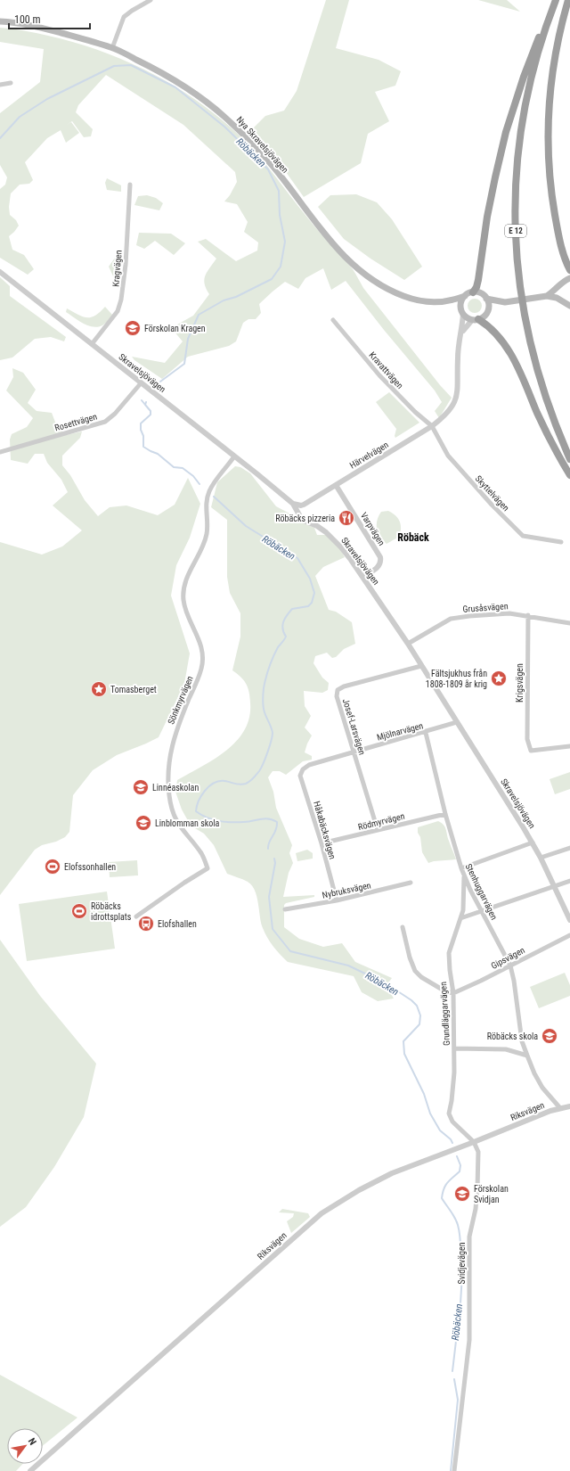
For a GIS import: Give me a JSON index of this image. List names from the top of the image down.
{
  "streets": {
    "highway": ["E 12"],
    "main road": ["Nya Skravelsjövägen"],
    "street": [
      "Kragvägen",
      "Kravattvägen",
      "Skravelsjövägen",
      "Rosettvägen",
      "Härvelvägen",
      "Skyttelvägen",
      "Varpvägen",
      "Grusåsvägen",
      "Krigsvägen",
      "Sönkmyrvägen",
      "Josef-Larsvägen",
      "Mjölnarvägen",
      "Rödmyrvägen",
      "Håkabäcksvägen",
      "Nybruksvägen",
      "Stenhuggarvägen",
      "Gipsvägen",
      "Grundläggarvägen",
      "Riksvägen",
      "Svidjevägen"
    ]
  },
  "crossings": [
    ["Kragvägen", "Skravelsjövägen"],
    ["Kravattvägen", "Härvelvägen"],
    ["Kravattvägen", "Skyttelvägen"],
    ["Skravelsjövägen", "Rosettvägen"],
    ["Skravelsjövägen", "Härvelvägen"],
    ["Skravelsjövägen", "Varpvägen"],
    ["Skravelsjövägen", "Grusåsvägen"],
    ["Skravelsjövägen", "Sönkmyrvägen"],
    ["Skravelsjövägen", "Josef-Larsvägen"],
    ["Skravelsjövägen", "Mjölnarvägen"],
    ["Härvelvägen", "Skyttelvägen"],
    ["Härvelvägen", "Varpvägen"],
    ["Grusåsvägen", "Krigsvägen"],
    ["Josef-Larsvägen", "Mjölnarvägen"],
    ["Josef-Larsvägen", "Rödmyrvägen"],
    ["Mjölnarvägen", "Håkabäcksvägen"],
    ["Mjölnarvägen", "Stenhuggarvägen"],
    ["Rödmyrvägen", "Håkabäcksvägen"],
    ["Rödmyrvägen", "Stenhuggarvägen"],
    ["Håkabäcksvägen", "Nybruksvägen"],
    ["Stenhuggarvägen", "Gipsvägen"],
    ["Stenhuggarvägen", "Grundläggarvägen"],
    ["Stenhuggarvägen", "Riksvägen"],
    ["Gipsvägen", "Grundläggarvägen"],
    ["Grundläggarvägen", "Riksvägen"],
    ["Grundläggarvägen", "Svidjevägen"],
    ["Riksvägen", "Svidjevägen"]
  ],
  "districts": ["Röbäck"],
  "water": ["Röbäcken"],
  "places": {
    "school or university": [
      "Förskolan Kragen",
      "Linnéaskolan",
      "Linblomman skola",
      "Röbäcks skola",
      "Förskolan Svidjan"
    ],
    "restaurant": ["Röbäcks pizzeria"],
    "place": ["Fältsjukhus från 1808-1809 år krig", "Tomasberget"],
    "sports": ["Elofssonhallen", "Röbäcks idrottsplats"],
    "bus stop": ["Elofshallen"]
  },
  "scale_bar": "100 m",
  "north": "top right"
}
